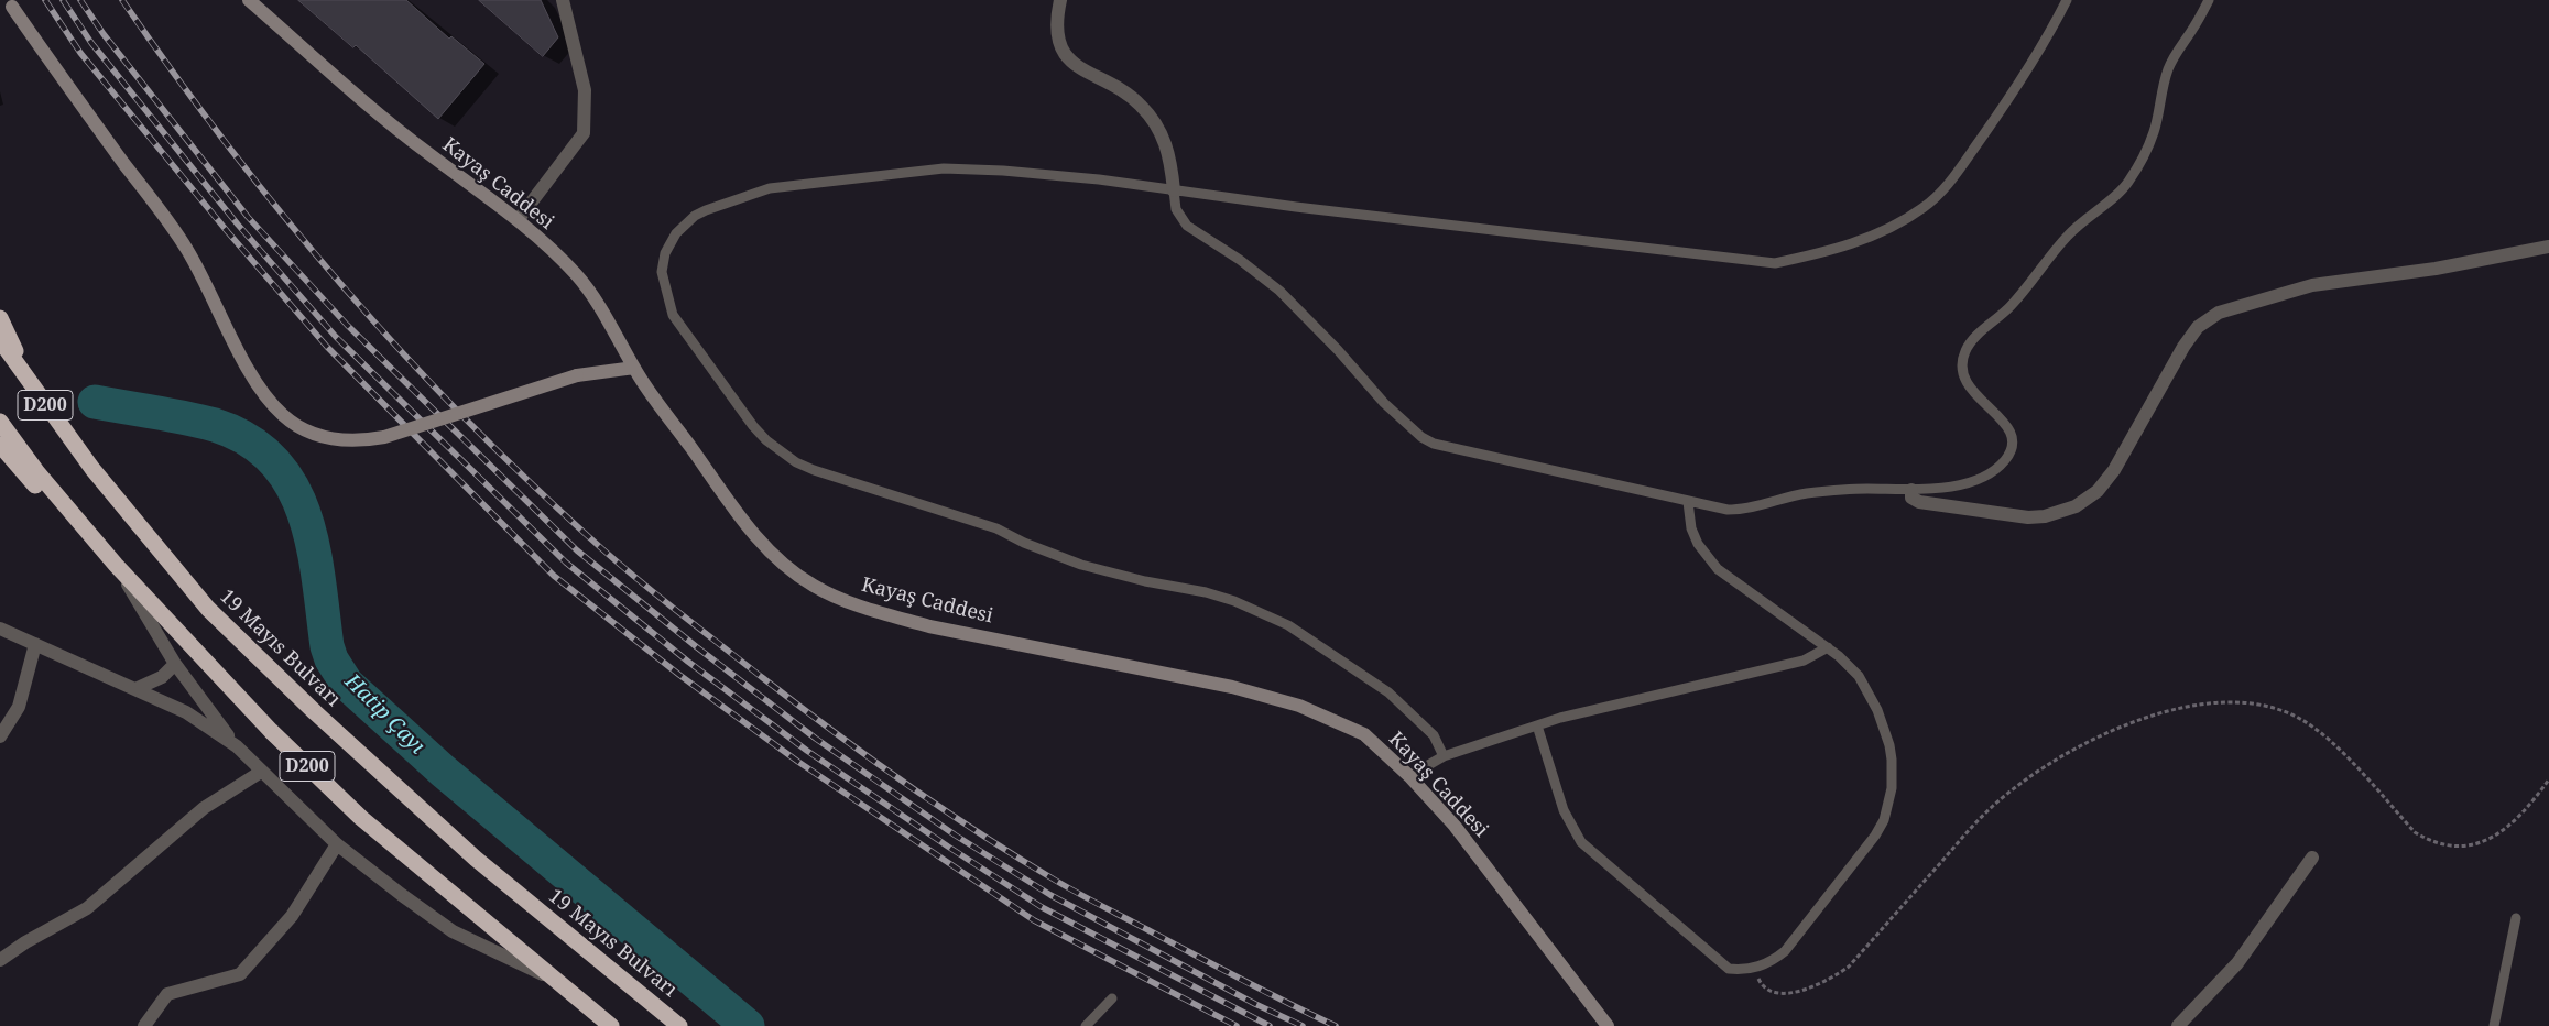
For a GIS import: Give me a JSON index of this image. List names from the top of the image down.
{
  "streets": {
    "highway": ["D200", "19 Mayıs Bulvarı"],
    "street": ["Kayaş Caddesi"]
  },
  "water": ["Hatip Çayı"]
}
